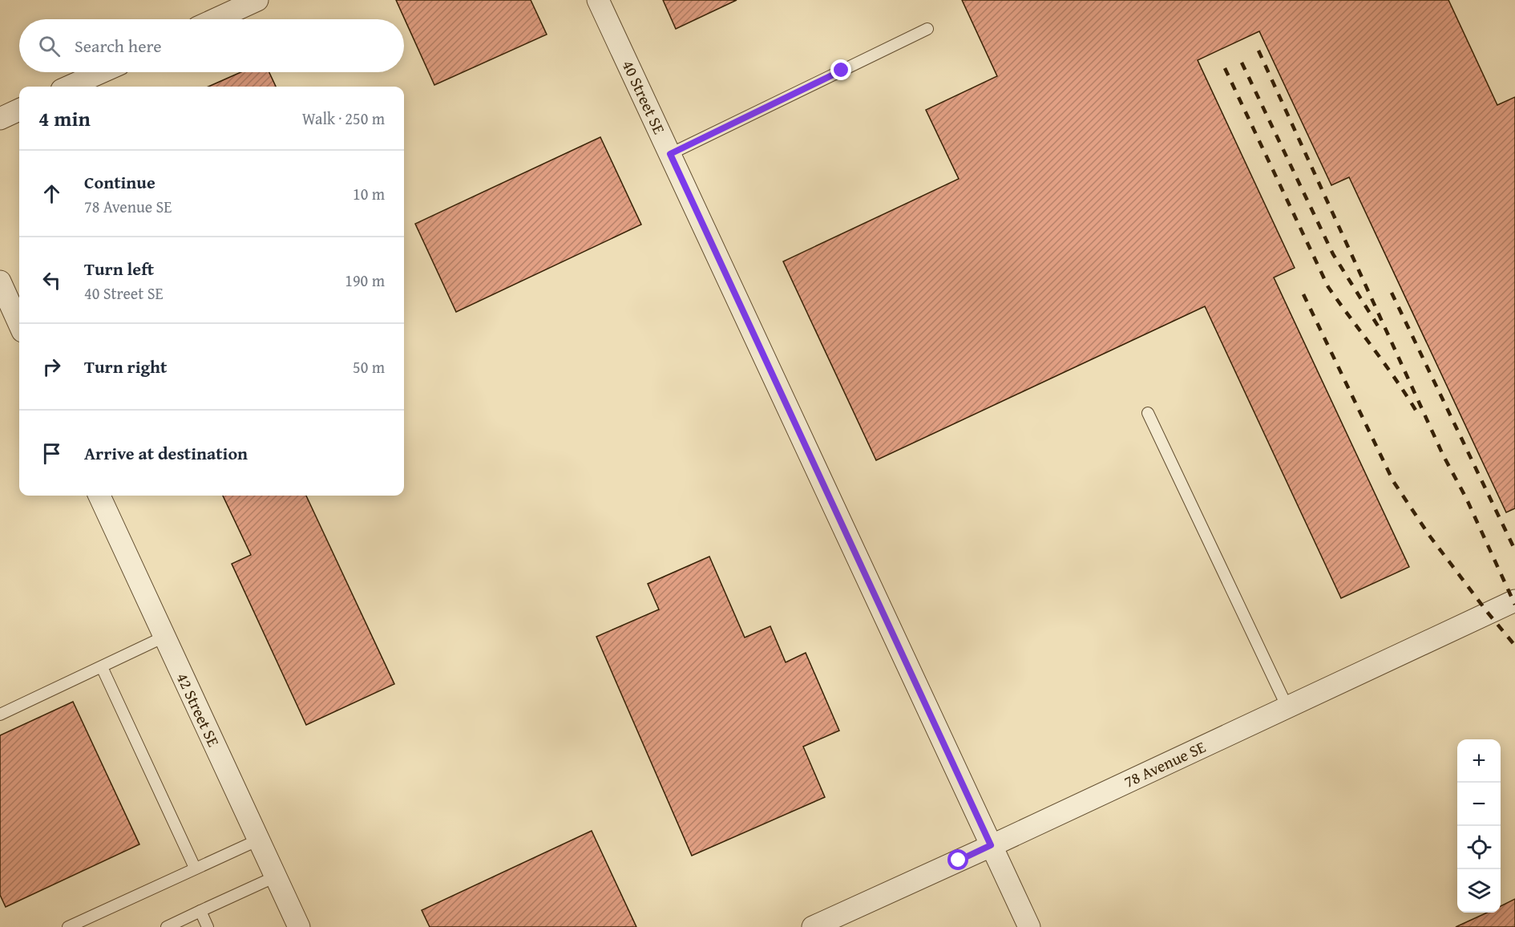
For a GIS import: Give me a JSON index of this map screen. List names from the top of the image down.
{
  "streets": {
    "street": ["40 Street SE", "42 Street SE", "78 Avenue SE"]
  },
  "crossings": [
    ["40 Street SE", "78 Avenue SE"]
  ],
  "page": {
    "search": "Search here",
    "heading": ["4 min", "Walk · 250 m"],
    "list": [
      ["Continue", "78 Avenue SE", "10 m"],
      ["Turn left", "40 Street SE", "190 m"],
      ["Turn right", "50 m"],
      "Arrive at destination"
    ],
    "map_buttons": ["+", "−"]
  }
}
